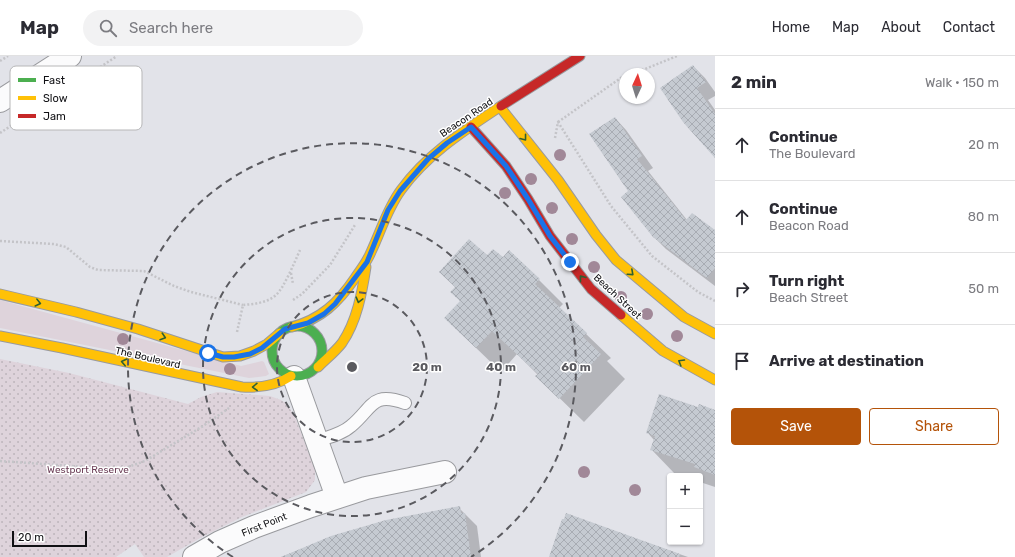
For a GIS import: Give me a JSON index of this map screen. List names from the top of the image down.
{
  "streets": {
    "street": [
      "Beacon Road",
      "Beach Street",
      "The Boulevard",
      "First Point"
    ]
  },
  "crossings": [
    ["Beacon Road", "Beach Street"],
    ["Beacon Road", "The Boulevard"]
  ],
  "parks": ["Westport Reserve"],
  "legend": ["Fast", "Slow", "Jam"],
  "scale_bar": "20 m",
  "north": "top",
  "page": {
    "header": "Map",
    "search": "Search here",
    "nav": [
      "Home",
      "Map",
      "About",
      "Contact"
    ],
    "heading": ["2 min", "Walk · 150 m"],
    "list": [
      ["Continue", "The Boulevard", "20 m"],
      ["Continue", "Beacon Road", "80 m"],
      ["Turn right", "Beach Street", "50 m"],
      "Arrive at destination"
    ],
    "buttons": ["Save", "Share"],
    "map_buttons": ["+", "−"],
    "scale": "20 m"
  },
  "rings": ["20 m", "40 m", "60 m"]
}
